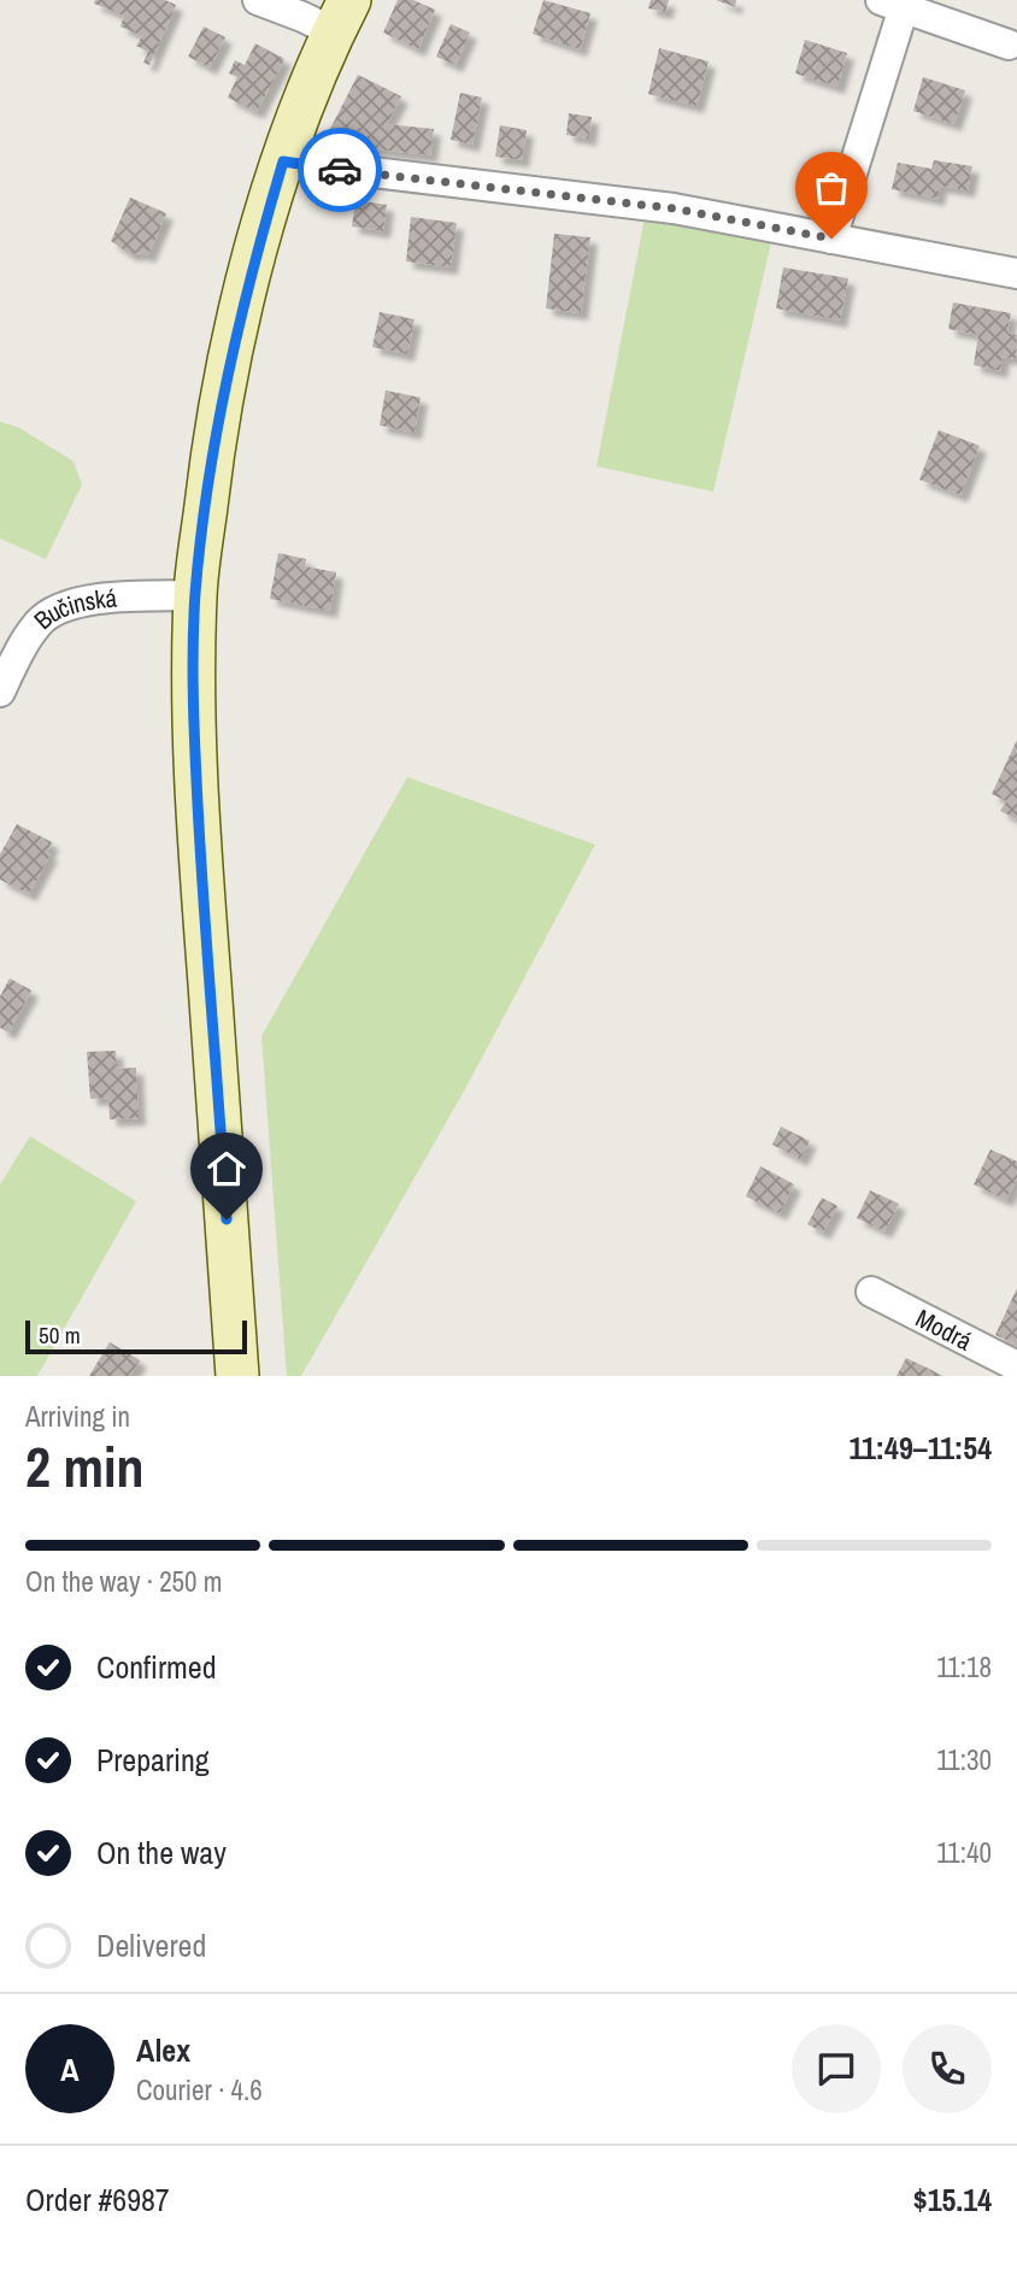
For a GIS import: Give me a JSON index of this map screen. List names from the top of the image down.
{
  "streets": {
    "street": ["Bučinská", "Modrá"]
  },
  "scale_bar": "50 m",
  "page": {
    "scale": "50 m",
    "heading": ["2 min", "Arriving in", "11:49–11:54"],
    "panel": [
      "Alex",
      "Courier · 4.6",
      "Order #6987",
      "$15.14"
    ],
    "bar": "On the way · 250 m",
    "list": [
      ["Confirmed", "11:18"],
      ["Preparing", "11:30"],
      ["On the way", "11:40"],
      "Delivered"
    ],
    "round": "A"
  }
}
